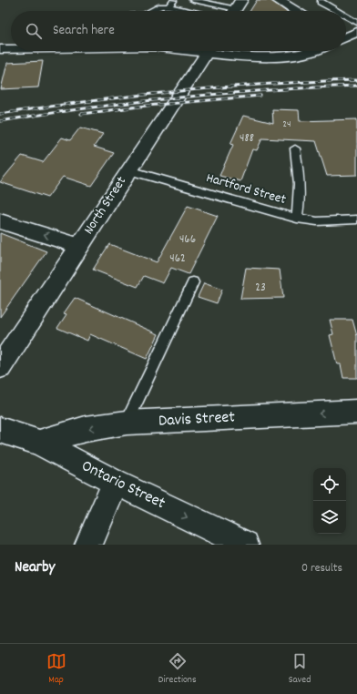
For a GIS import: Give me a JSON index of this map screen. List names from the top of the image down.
{
  "streets": {
    "street": ["North Street", "Davis Street", "Ontario Street"],
    "lane": ["Hartford Street"]
  },
  "crossings": [
    ["Hartford Street", "North Street"],
    ["Davis Street", "Ontario Street"]
  ],
  "one_way": ["Davis Street", "Ontario Street"],
  "house_numbers": [
    "24",
    "488",
    "466",
    "462",
    "23"
  ],
  "page": {
    "search": "Search here",
    "heading": ["Nearby", "0 results"],
    "nav": ["Map", "Directions", "Saved"]
  }
}
